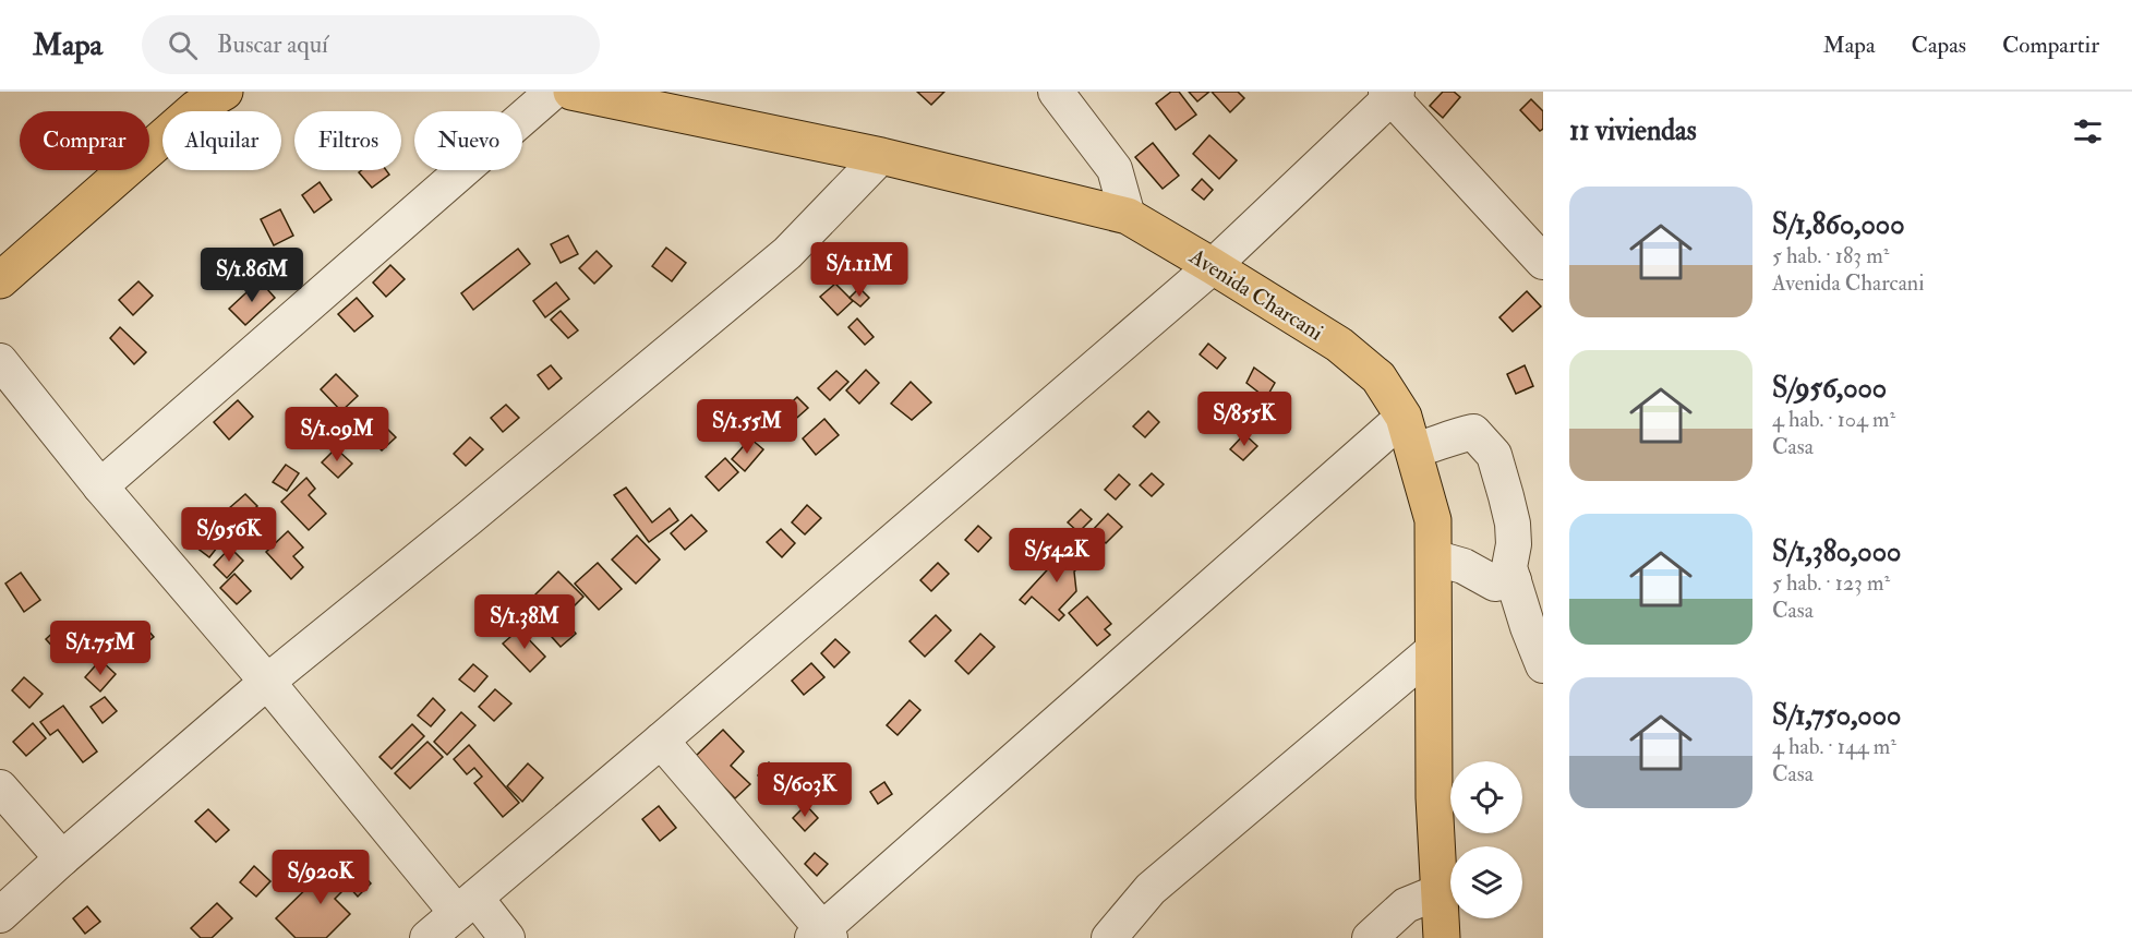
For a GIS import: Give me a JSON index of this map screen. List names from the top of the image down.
{
  "streets": {
    "main road": ["Avenida Charcani"]
  },
  "page": {
    "header": "Mapa",
    "search": "Buscar aquí",
    "nav": ["Mapa", "Capas", "Compartir"],
    "heading": "11 viviendas",
    "chip": [
      "Comprar",
      "Alquilar",
      "Filtros",
      "Nuevo"
    ],
    "list": [
      {
        "name": "S/1,860,000",
        "note": "5 hab. · 183 m² · Avenida Charcani"
      },
      {
        "name": "S/956,000",
        "note": "4 hab. · 104 m² · Casa"
      },
      {
        "name": "S/1,380,000",
        "note": "5 hab. · 123 m² · Casa"
      },
      {
        "name": "S/1,750,000",
        "note": "4 hab. · 144 m² · Casa"
      }
    ],
    "price": [
      "S/1.11M",
      "S/1.86M",
      "S/855K",
      "S/1.55M",
      "S/1.09M",
      "S/956K",
      "S/542K",
      "S/1.38M",
      "S/1.75M",
      "S/603K",
      "S/920K"
    ]
  }
}
